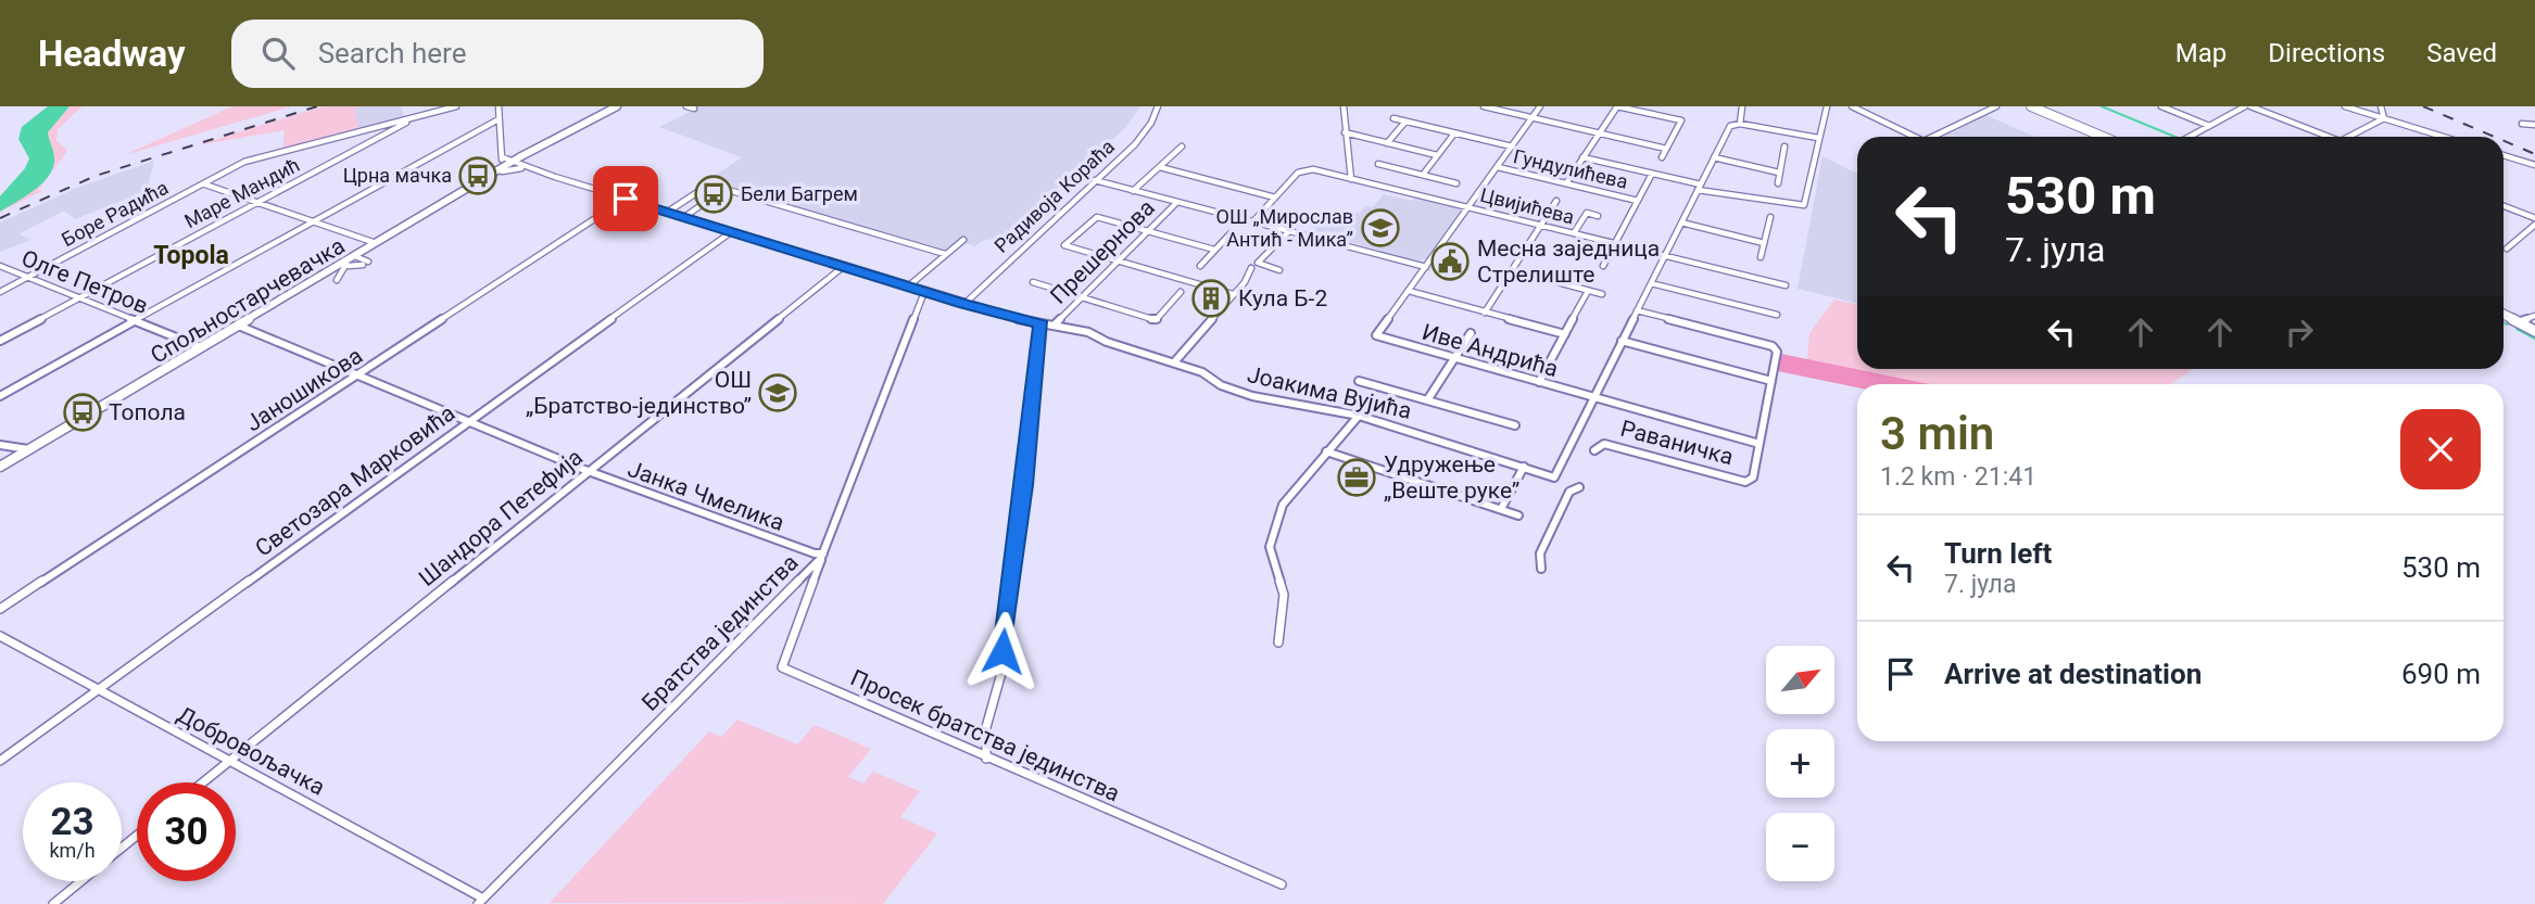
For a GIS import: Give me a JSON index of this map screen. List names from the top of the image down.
{
  "streets": {
    "street": [
      "Гундулићева",
      "Маре Мандић",
      "Радивоја Кораћа",
      "Цвијићева",
      "Боре Радића",
      "Прешернова",
      "Олге Петров",
      "Спољностарчевачка",
      "Иве Андрића",
      "Јаношикова",
      "Јоакима Вујића",
      "Раваничка",
      "Светозара Марковића",
      "Јанка Чмелика",
      "Шандора Петефија",
      "Братства јединства",
      "Просек братства јединства",
      "Добровољачка"
    ]
  },
  "crossings": [
    ["Маре Мандић", "Боре Радића"],
    ["Маре Мандић", "Олге Петров"],
    ["Радивоја Кораћа", "Јоакима Вујића"],
    ["Боре Радића", "Олге Петров"],
    ["Прешернова", "Јоакима Вујића"],
    ["Олге Петров", "Спољностарчевачка"],
    ["Спољностарчевачка", "Јоакима Вујића"],
    ["Спољностарчевачка", "Јанка Чмелика"],
    ["Иве Андрића", "Јоакима Вујића"],
    ["Иве Андрића", "Раваничка"],
    ["Јаношикова", "Јоакима Вујића"],
    ["Јаношикова", "Јанка Чмелика"],
    ["Јоакима Вујића", "Светозара Марковића"],
    ["Јоакима Вујића", "Шандора Петефија"],
    ["Јоакима Вујића", "Братства јединства"],
    ["Светозара Марковића", "Јанка Чмелика"],
    ["Светозара Марковића", "Добровољачка"],
    ["Јанка Чмелика", "Шандора Петефија"],
    ["Јанка Чмелика", "Братства јединства"],
    ["Јанка Чмелика", "Просек братства јединства"],
    ["Шандора Петефија", "Добровољачка"],
    ["Братства јединства", "Просек братства јединства"],
    ["Братства јединства", "Добровољачка"]
  ],
  "districts": ["Topola"],
  "places": {
    "bus stop": ["Црна мачка", "Бели Багрем", "Топола"],
    "school or university": ["ОШ „Мирослав Антић - Мика”", "ОШ „Братство-јединство”"],
    "public building": ["Месна заједница Стрелиште"],
    "building": ["Кула Б-2"],
    "office": ["Удружење „Веште руке”"]
  },
  "north": "top right",
  "page": {
    "header": "Headway",
    "search": "Search here",
    "nav": ["Map", "Directions", "Saved"],
    "turn": ["530 m", "7. јула"],
    "heading": ["3 min", "1.2 km · 21:41"],
    "list": [
      {
        "name": "Turn left",
        "note": "7. јула",
        "value": "530 m"
      },
      {
        "name": "Arrive at destination",
        "value": "690 m"
      }
    ],
    "map_buttons": ["+", "−"],
    "speed": "23 km/h",
    "limit": "30"
  }
}
